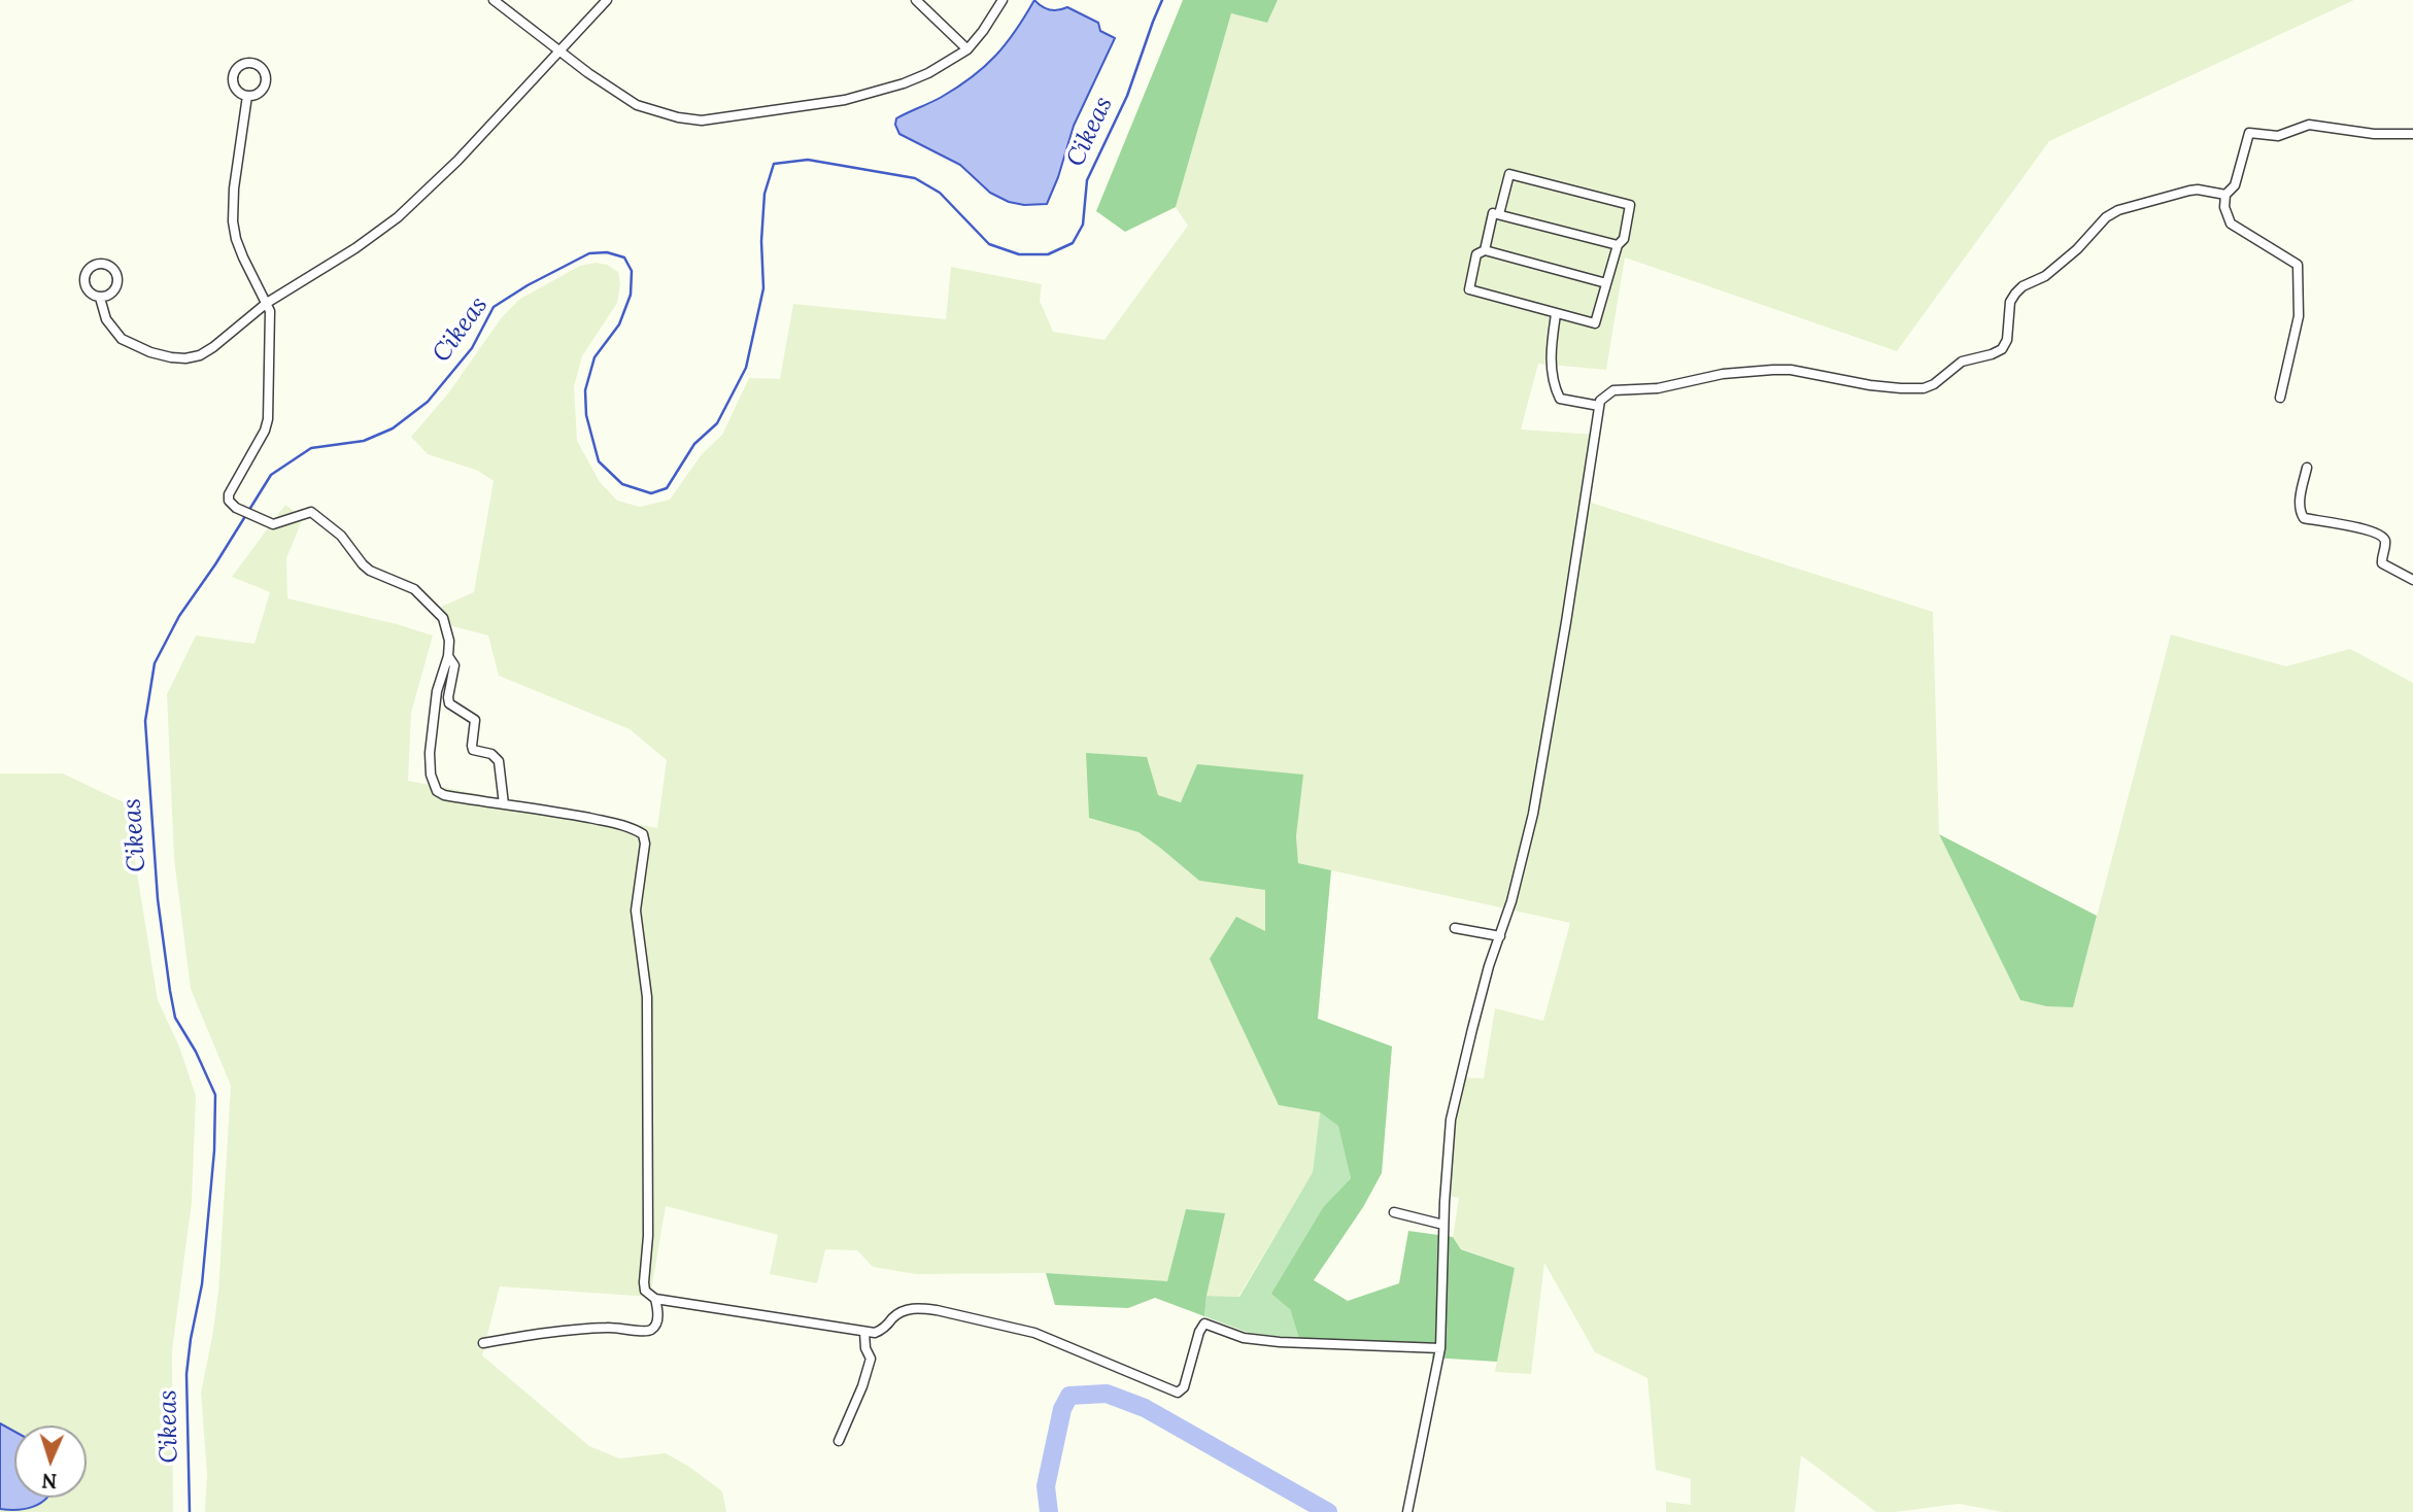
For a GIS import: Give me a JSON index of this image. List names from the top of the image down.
{
  "water": ["Cikeas"],
  "north": "bottom"
}
